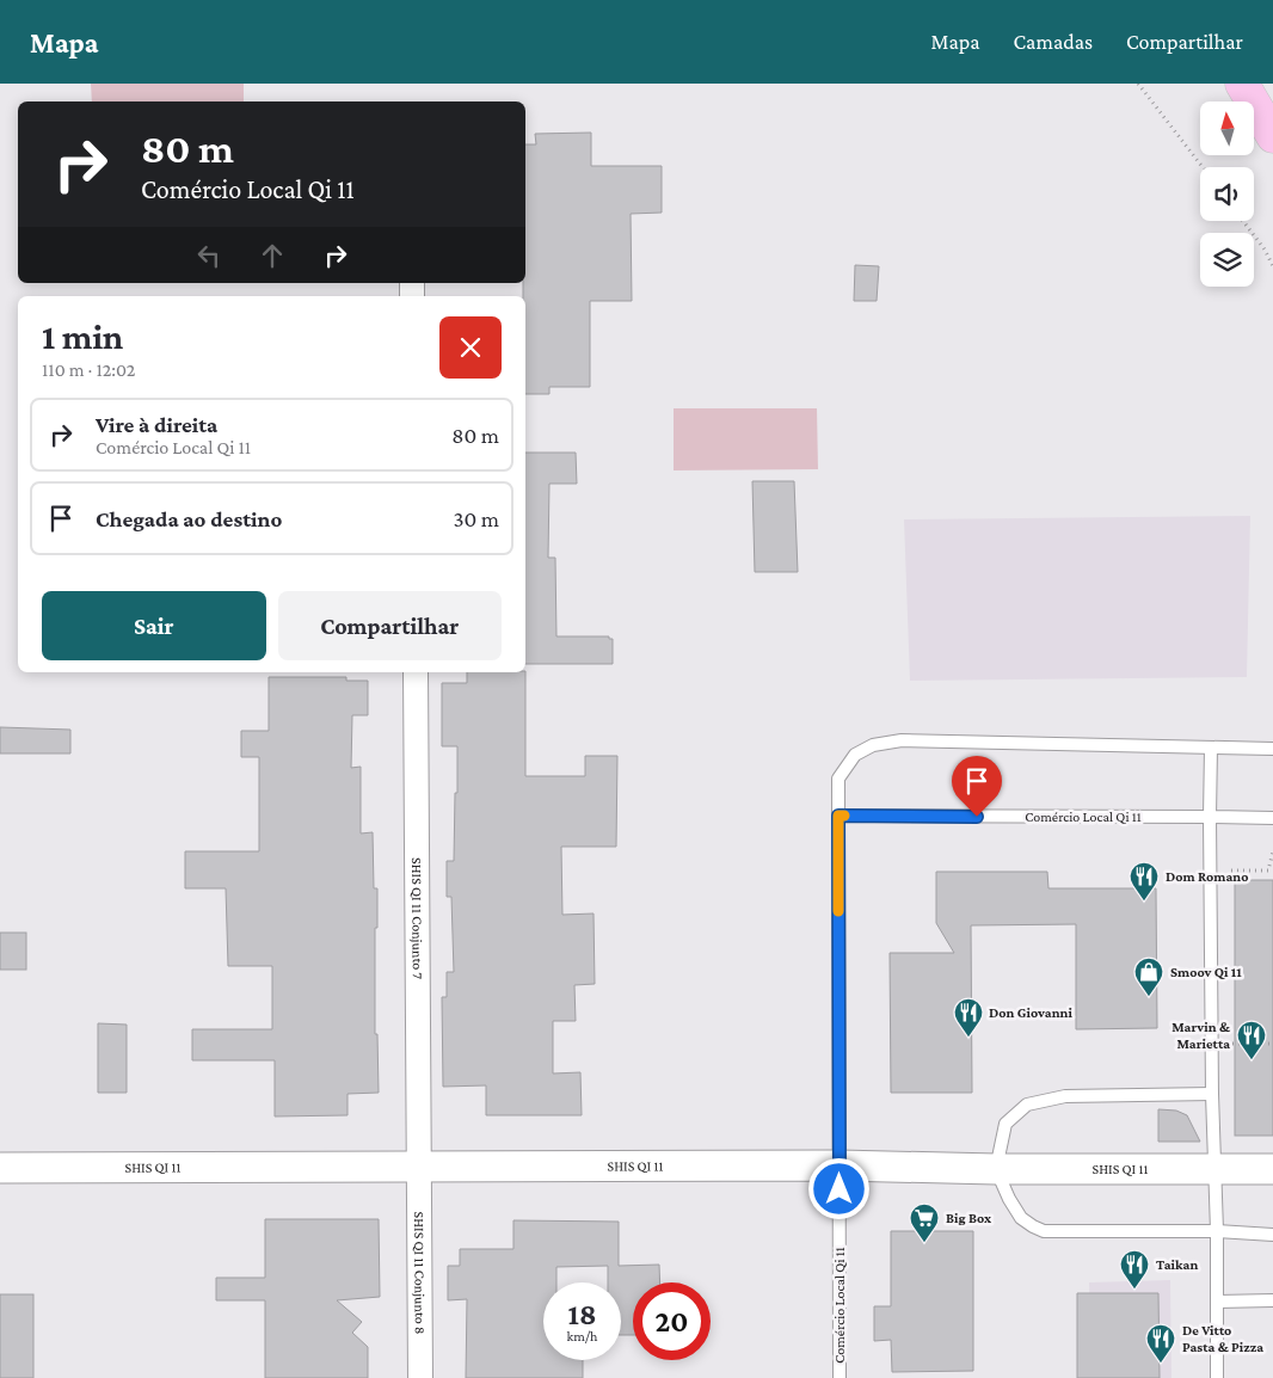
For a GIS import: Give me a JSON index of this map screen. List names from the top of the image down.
{
  "streets": {
    "street": ["SHIS QI 11 Conjunto 7", "SHIS QI 11", "SHIS QI 11 Conjunto 8"],
    "lane": ["Comércio Local Qi 11"]
  },
  "crossings": [
    ["Comércio Local Qi 11", "SHIS QI 11"],
    ["SHIS QI 11 Conjunto 7", "SHIS QI 11"],
    ["SHIS QI 11 Conjunto 7", "SHIS QI 11 Conjunto 8"],
    ["SHIS QI 11", "SHIS QI 11 Conjunto 8"]
  ],
  "places": {
    "restaurant": [
      "Dom Romano",
      "Don Giovanni",
      "Marvin & Marietta",
      "Taikan",
      "De Vitto Pasta & Pizza"
    ],
    "shop": ["Smoov Qi 11"],
    "supermarket": ["Big Box"]
  },
  "north": "top",
  "page": {
    "header": "Mapa",
    "nav": ["Mapa", "Camadas", "Compartilhar"],
    "turn": ["80 m", "Comércio Local Qi 11"],
    "heading": ["1 min", "110 m · 12:02"],
    "list": [
      {
        "name": "Vire à direita",
        "note": "Comércio Local Qi 11",
        "value": "80 m"
      },
      {
        "name": "Chegada ao destino",
        "value": "30 m"
      }
    ],
    "buttons": ["Sair", "Compartilhar"],
    "speed": "18 km/h",
    "limit": "20"
  }
}
